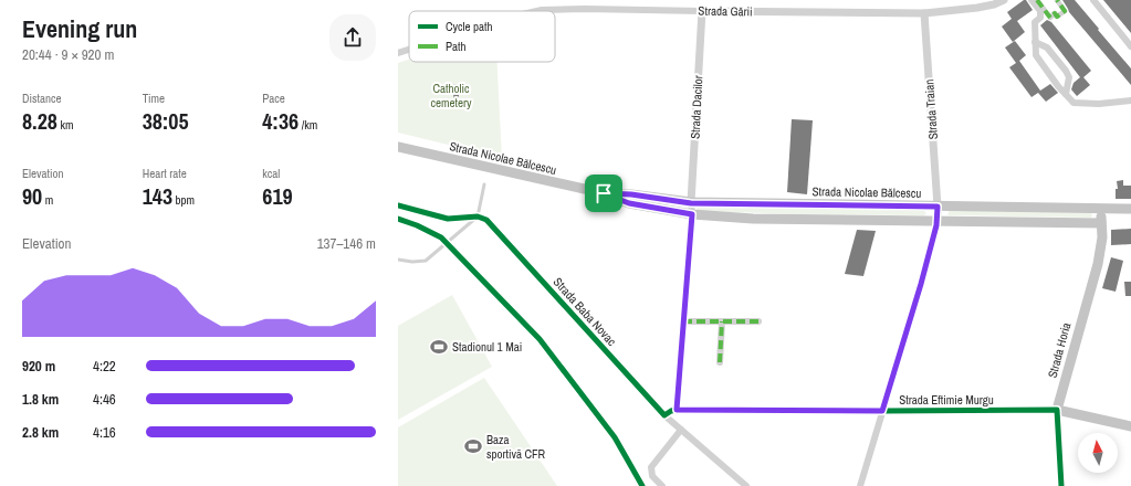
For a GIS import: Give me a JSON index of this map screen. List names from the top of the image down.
{
  "streets": {
    "main road": ["Strada Nicolae Bălcescu", "Strada Horia", "Strada Eftimie Murgu"],
    "street": [
      "Strada Gării",
      "Strada Dacilor",
      "Strada Traian",
      "Strada Baba Novac"
    ]
  },
  "crossings": [
    ["Strada Gării", "Strada Dacilor"],
    ["Strada Gării", "Strada Traian"],
    ["Strada Dacilor", "Strada Nicolae Bălcescu"],
    ["Strada Traian", "Strada Nicolae Bălcescu"],
    ["Strada Nicolae Bălcescu", "Strada Horia"],
    ["Strada Horia", "Strada Eftimie Murgu"]
  ],
  "parks": ["Catholic cemetery"],
  "places": {
    "sports": ["Stadionul 1 Mai", "Baza sportivă CFR"]
  },
  "legend": ["Cycle path", "Path"],
  "north": "top",
  "page": {
    "heading": ["Evening run", "20:44 · 9 × 920 m"],
    "stats": [
      ["Distance", "8.28 km"],
      ["Time", "38:05"],
      ["Pace", "4:36 /km"],
      ["Elevation", "90 m"],
      ["Heart rate", "143 bpm"],
      ["kcal", "619"]
    ],
    "chart": ["Elevation", "137–146 m"],
    "list": [
      {
        "name": "920 m",
        "note": "4:22"
      },
      {
        "name": "1.8 km",
        "note": "4:46"
      },
      {
        "name": "2.8 km",
        "note": "4:16"
      }
    ]
  }
}
